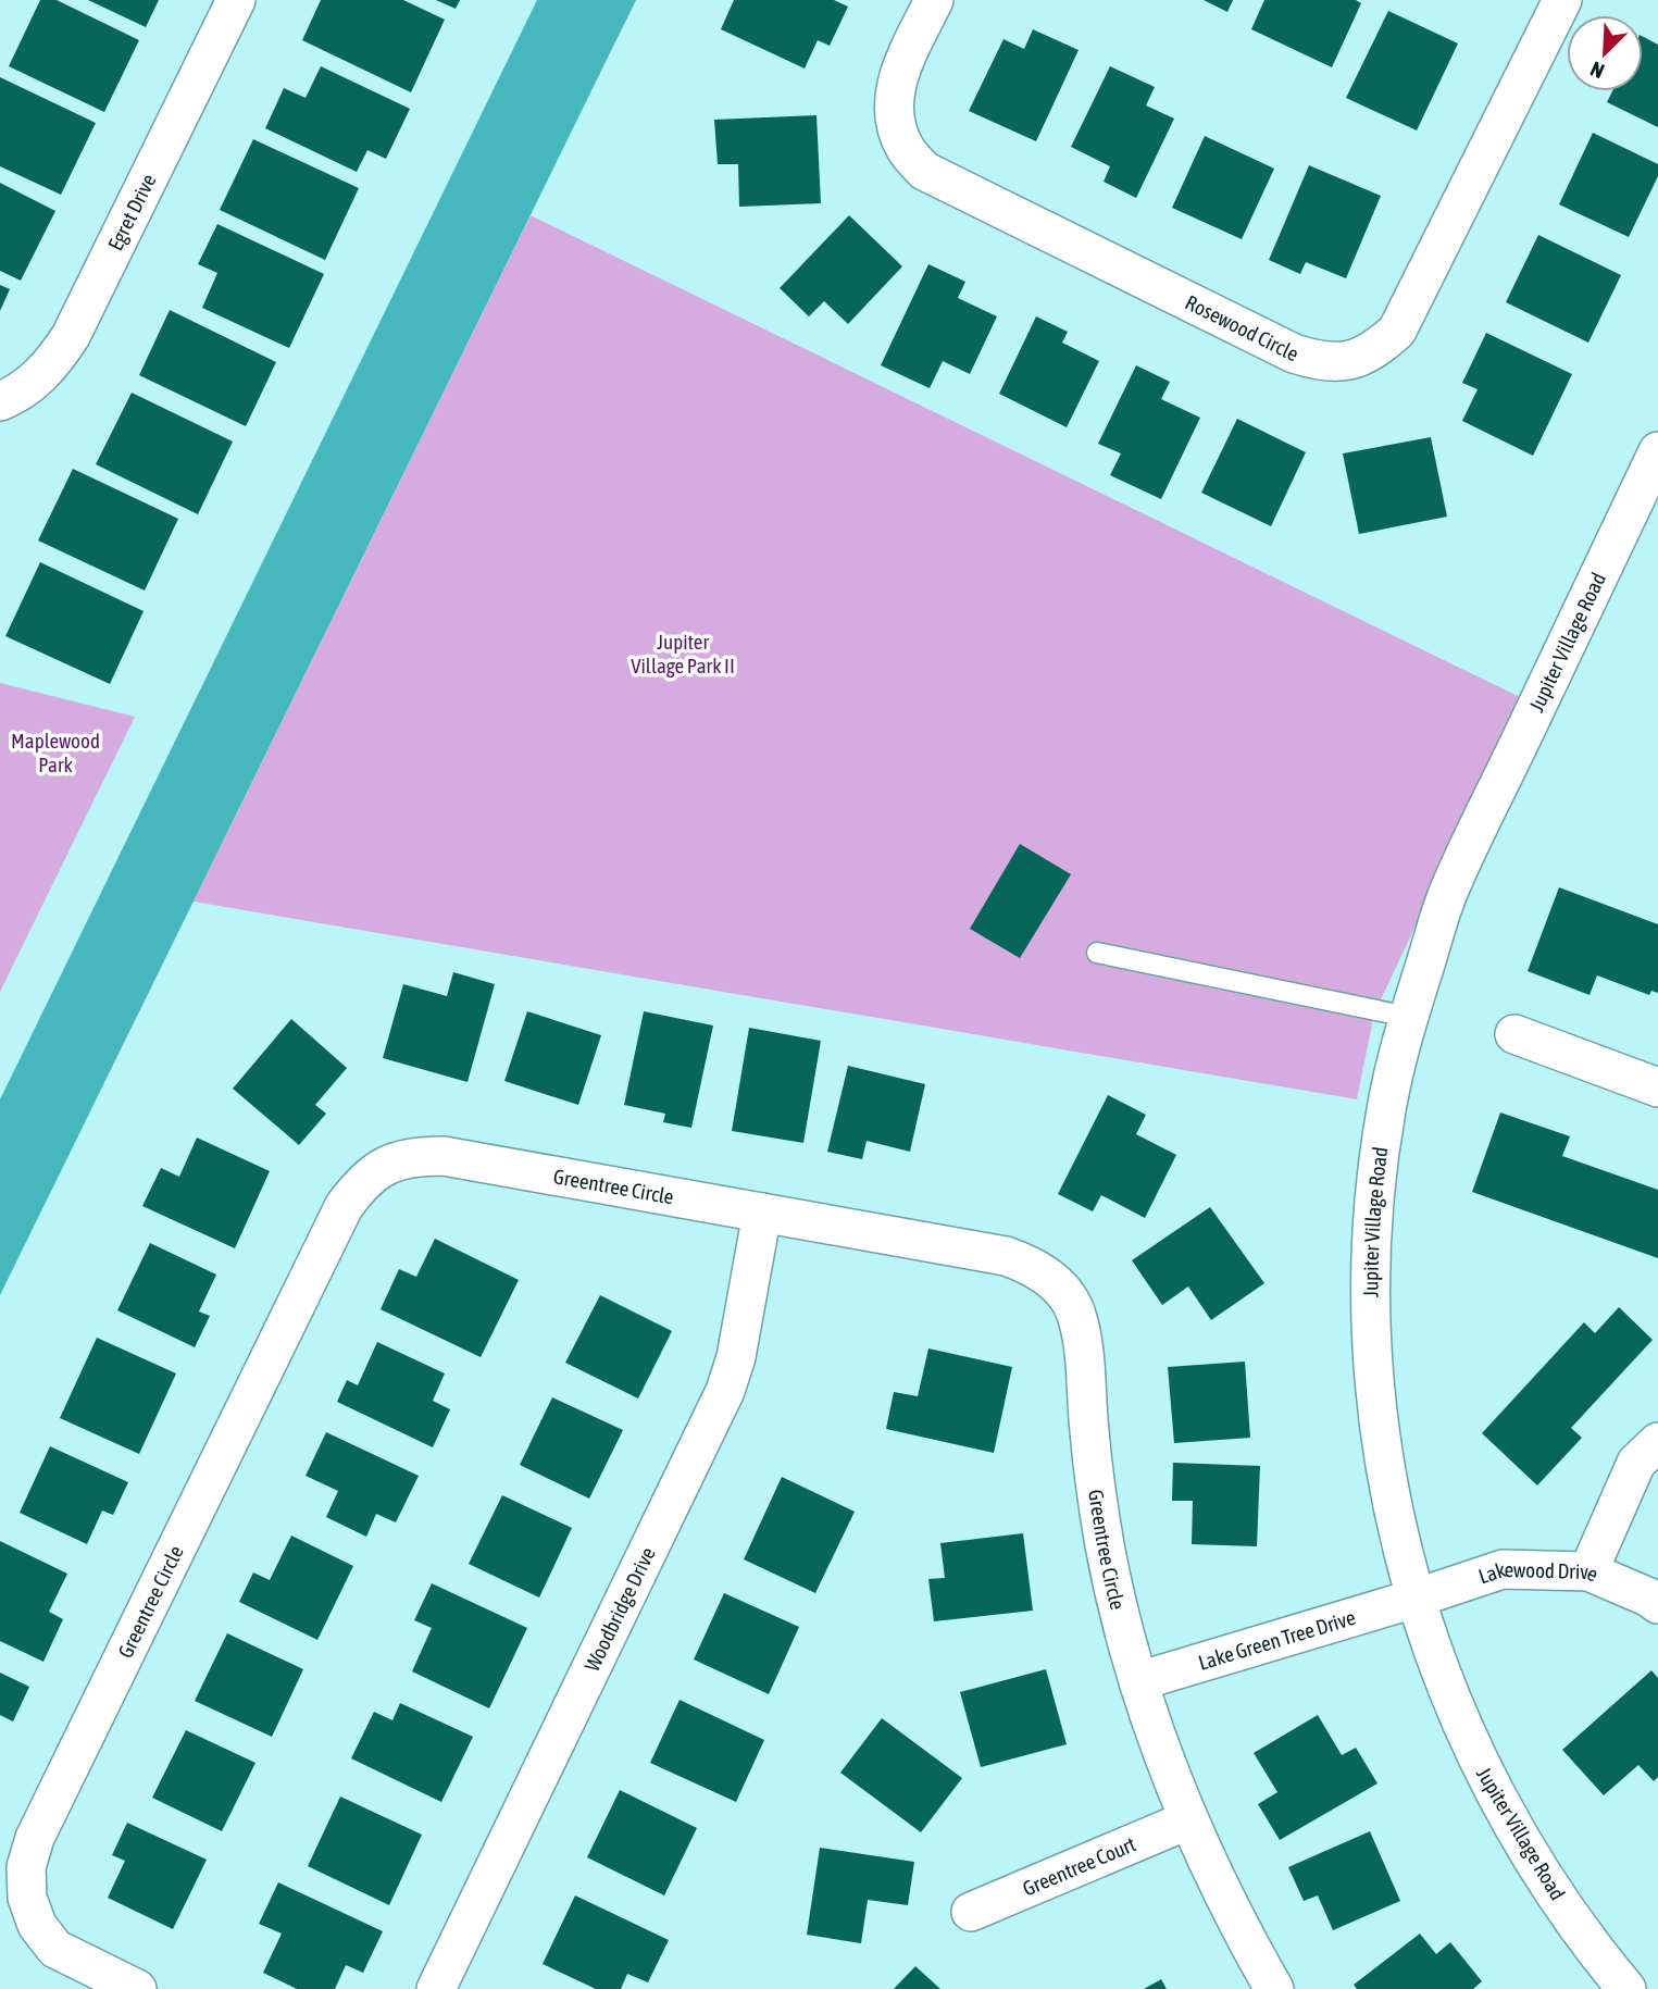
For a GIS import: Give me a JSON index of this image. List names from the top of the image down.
{
  "streets": {
    "street": [
      "Egret Drive",
      "Rosewood Circle",
      "Jupiter Village Road",
      "Greentree Circle",
      "Lakewood Drive",
      "Woodbridge Drive",
      "Lake Green Tree Drive",
      "Greentree Court"
    ]
  },
  "crossings": [
    ["Jupiter Village Road", "Lakewood Drive"],
    ["Jupiter Village Road", "Lake Green Tree Drive"],
    ["Greentree Circle", "Woodbridge Drive"],
    ["Greentree Circle", "Lake Green Tree Drive"],
    ["Greentree Circle", "Greentree Court"],
    ["Lakewood Drive", "Lake Green Tree Drive"]
  ],
  "parks": ["Jupiter Village Park II", "Maplewood Park"],
  "north": "bottom left"
}
